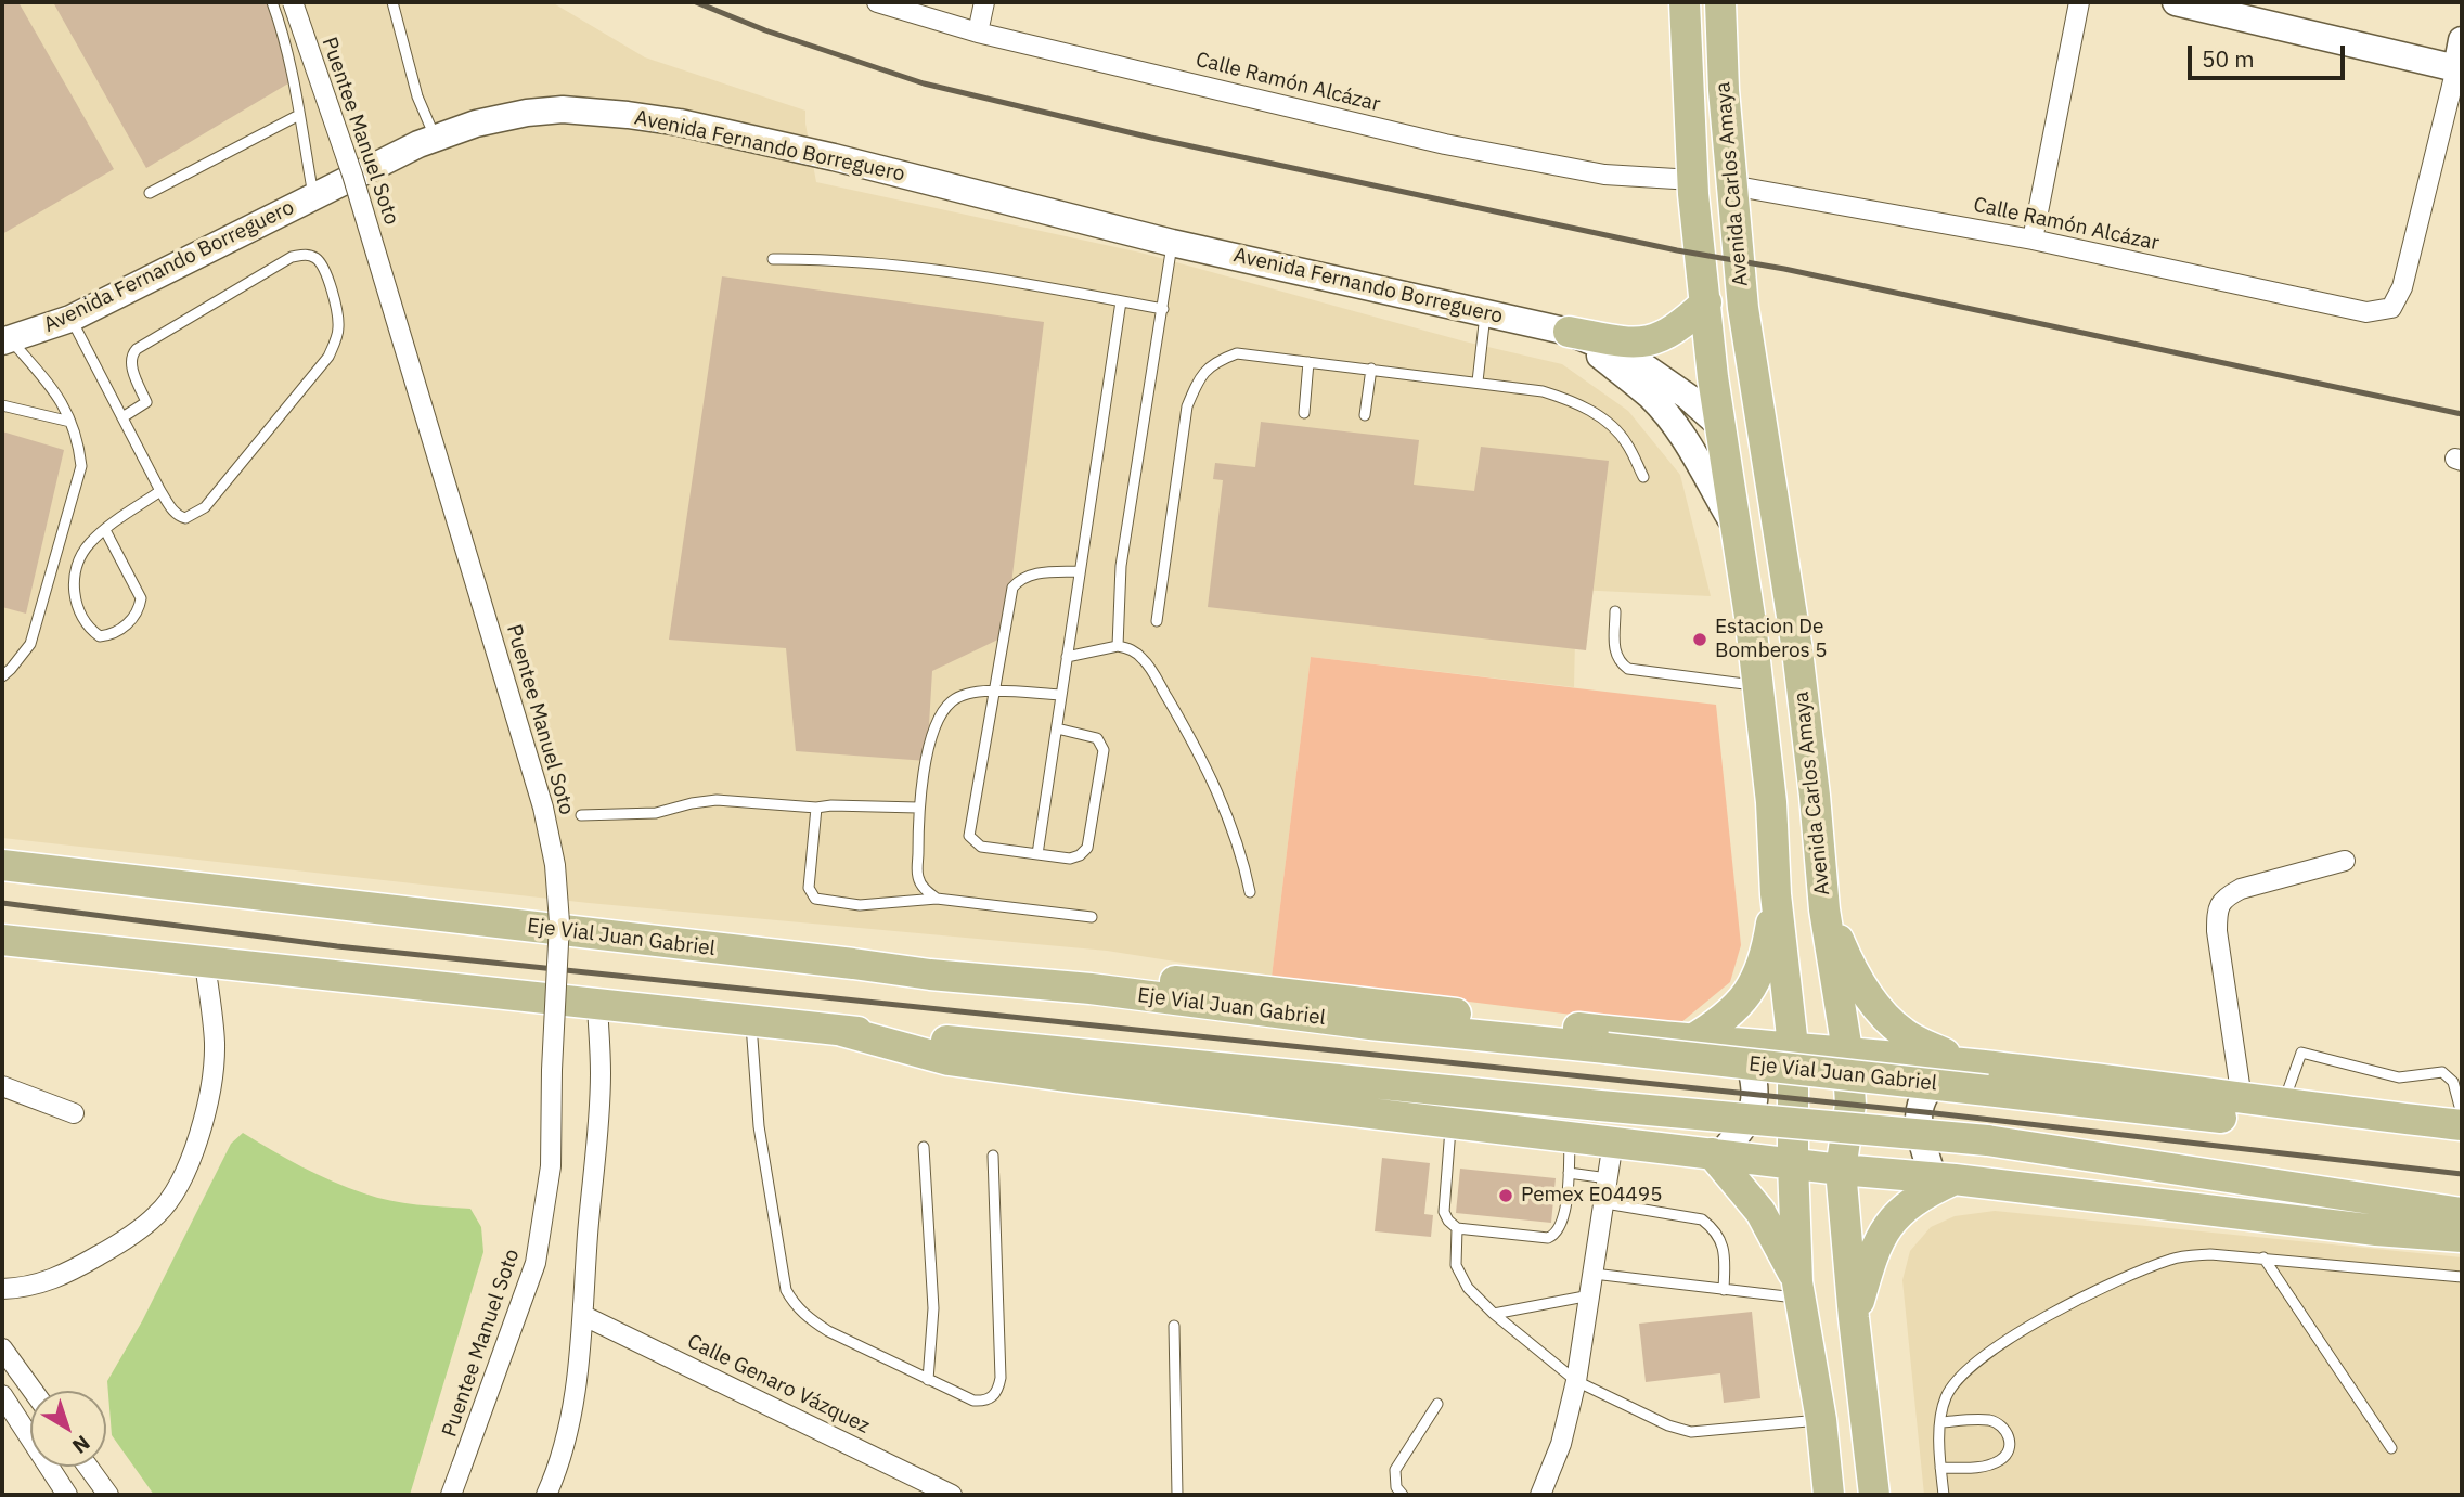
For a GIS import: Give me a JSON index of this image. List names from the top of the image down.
{
  "streets": {
    "main road": ["Avenida Fernando Borreguero", "Avenida Carlos Amaya", "Eje Vial Juan Gabriel"],
    "street": ["Calle Ramón Alcázar", "Puentee Manuel Soto", "Calle Genaro Vázquez"]
  },
  "crossings": [
    ["Calle Ramón Alcázar", "Avenida Carlos Amaya"]
  ],
  "places": ["Estacion De Bomberos 5", "Pemex E04495"],
  "scale_bar": "50 m",
  "north": "bottom right"
}
